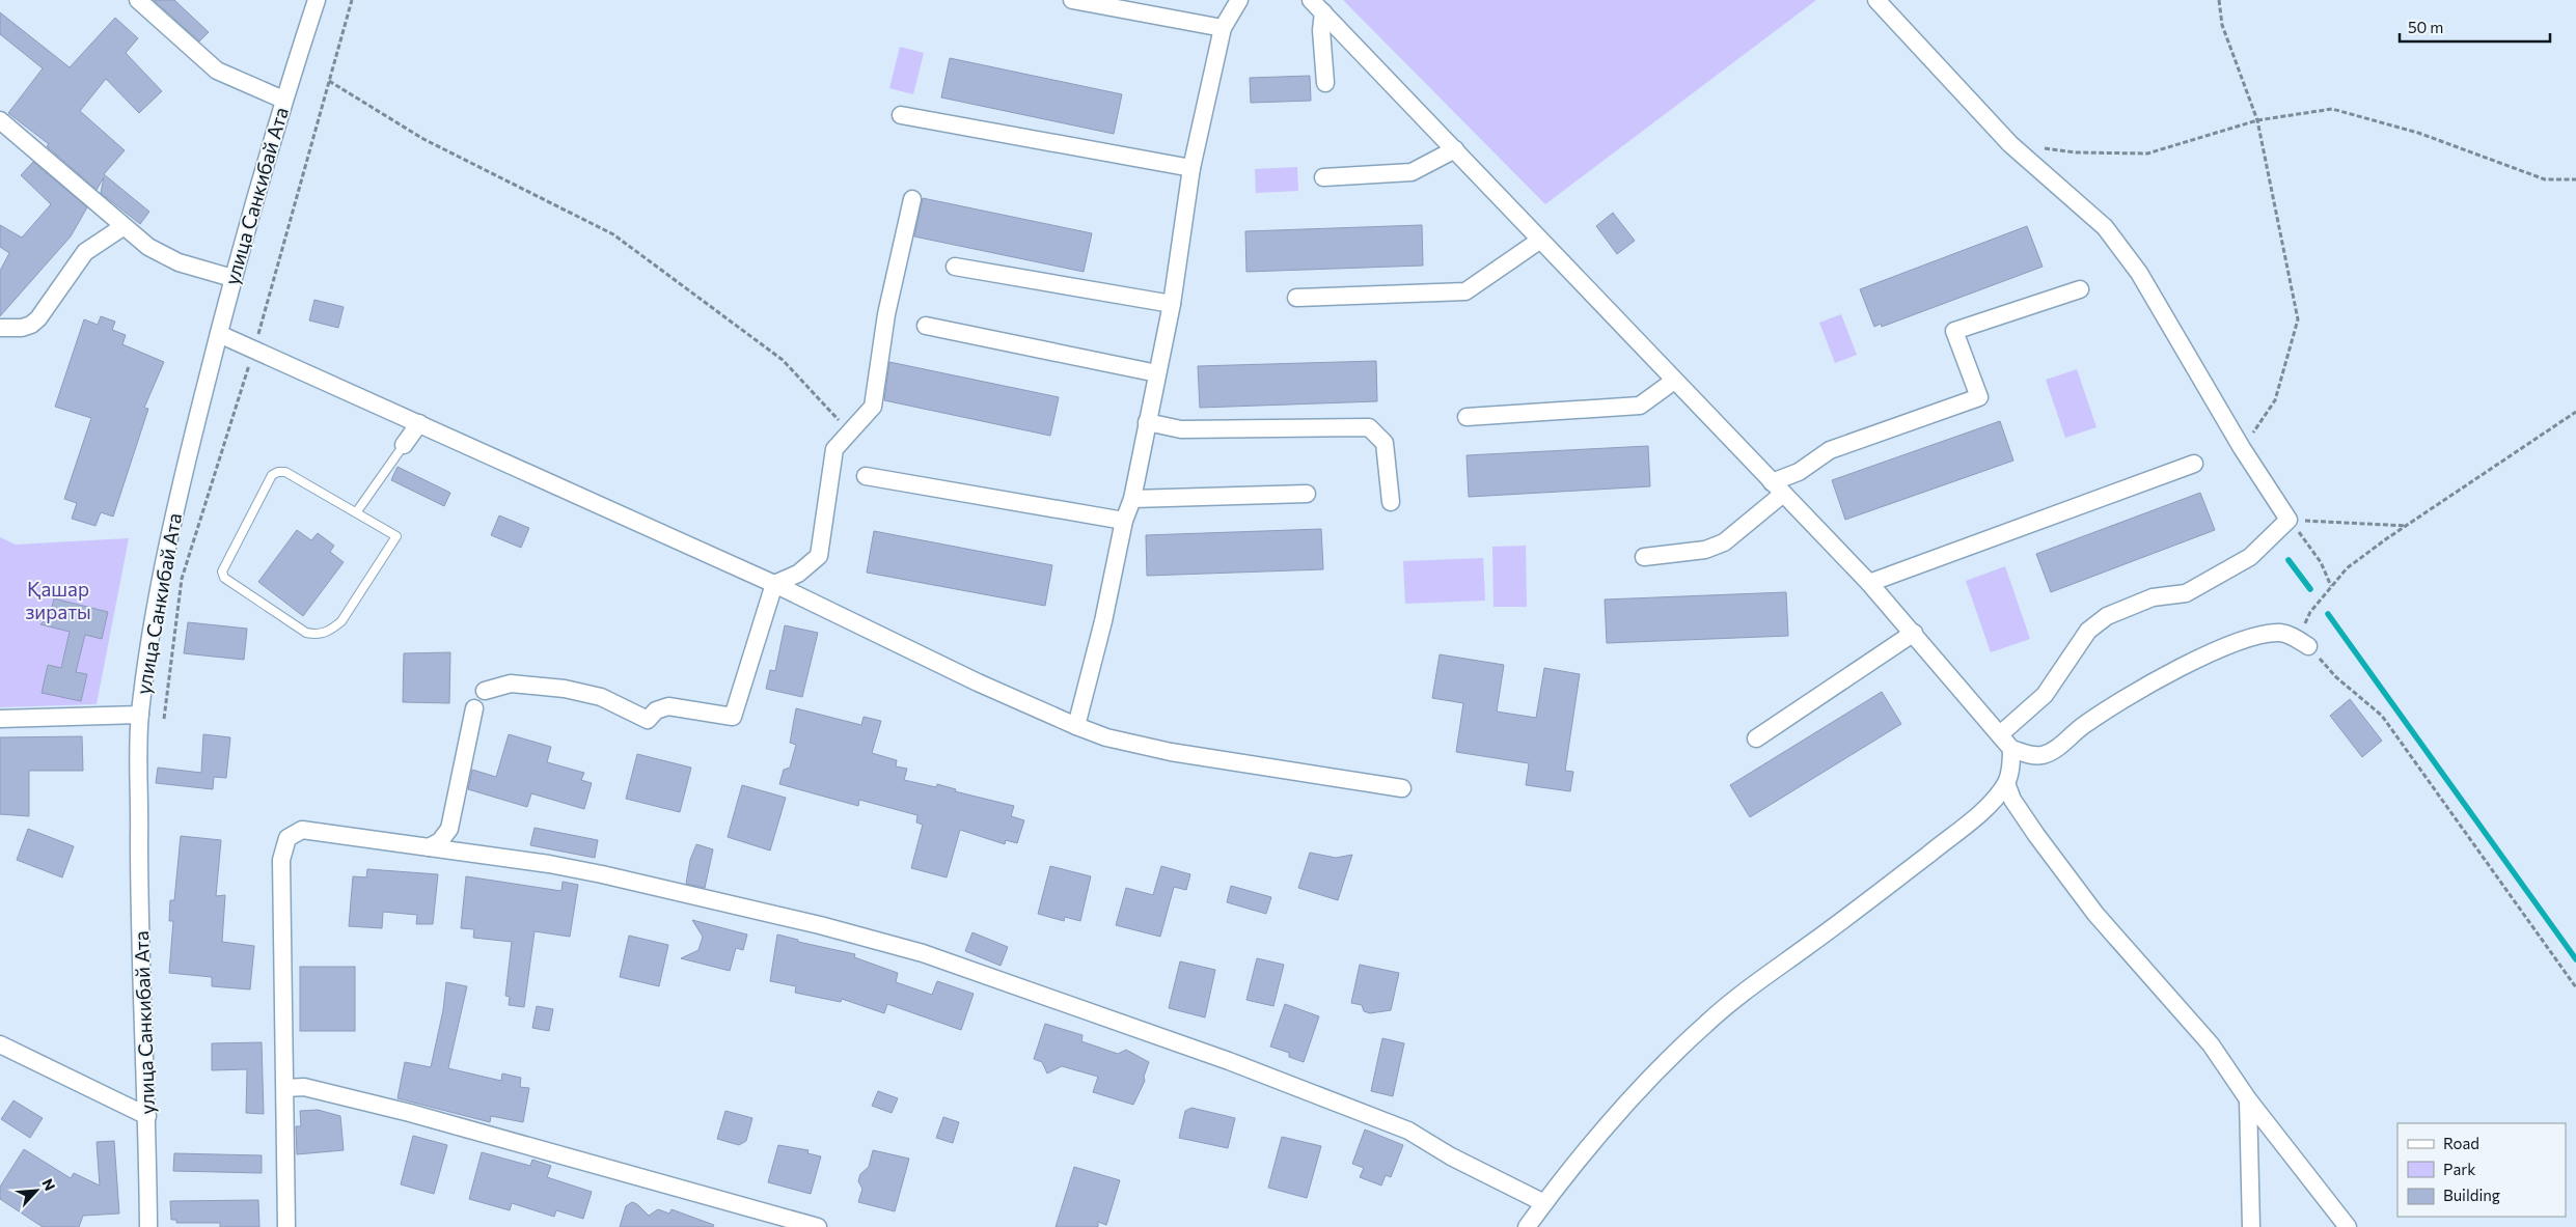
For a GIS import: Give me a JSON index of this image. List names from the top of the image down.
{
  "streets": {
    "street": ["улица Санкибай Ата"]
  },
  "parks": ["Қашар зираты"],
  "legend": ["Road", "Park", "Building"],
  "scale_bar": "50 m",
  "north": "top right"
}
